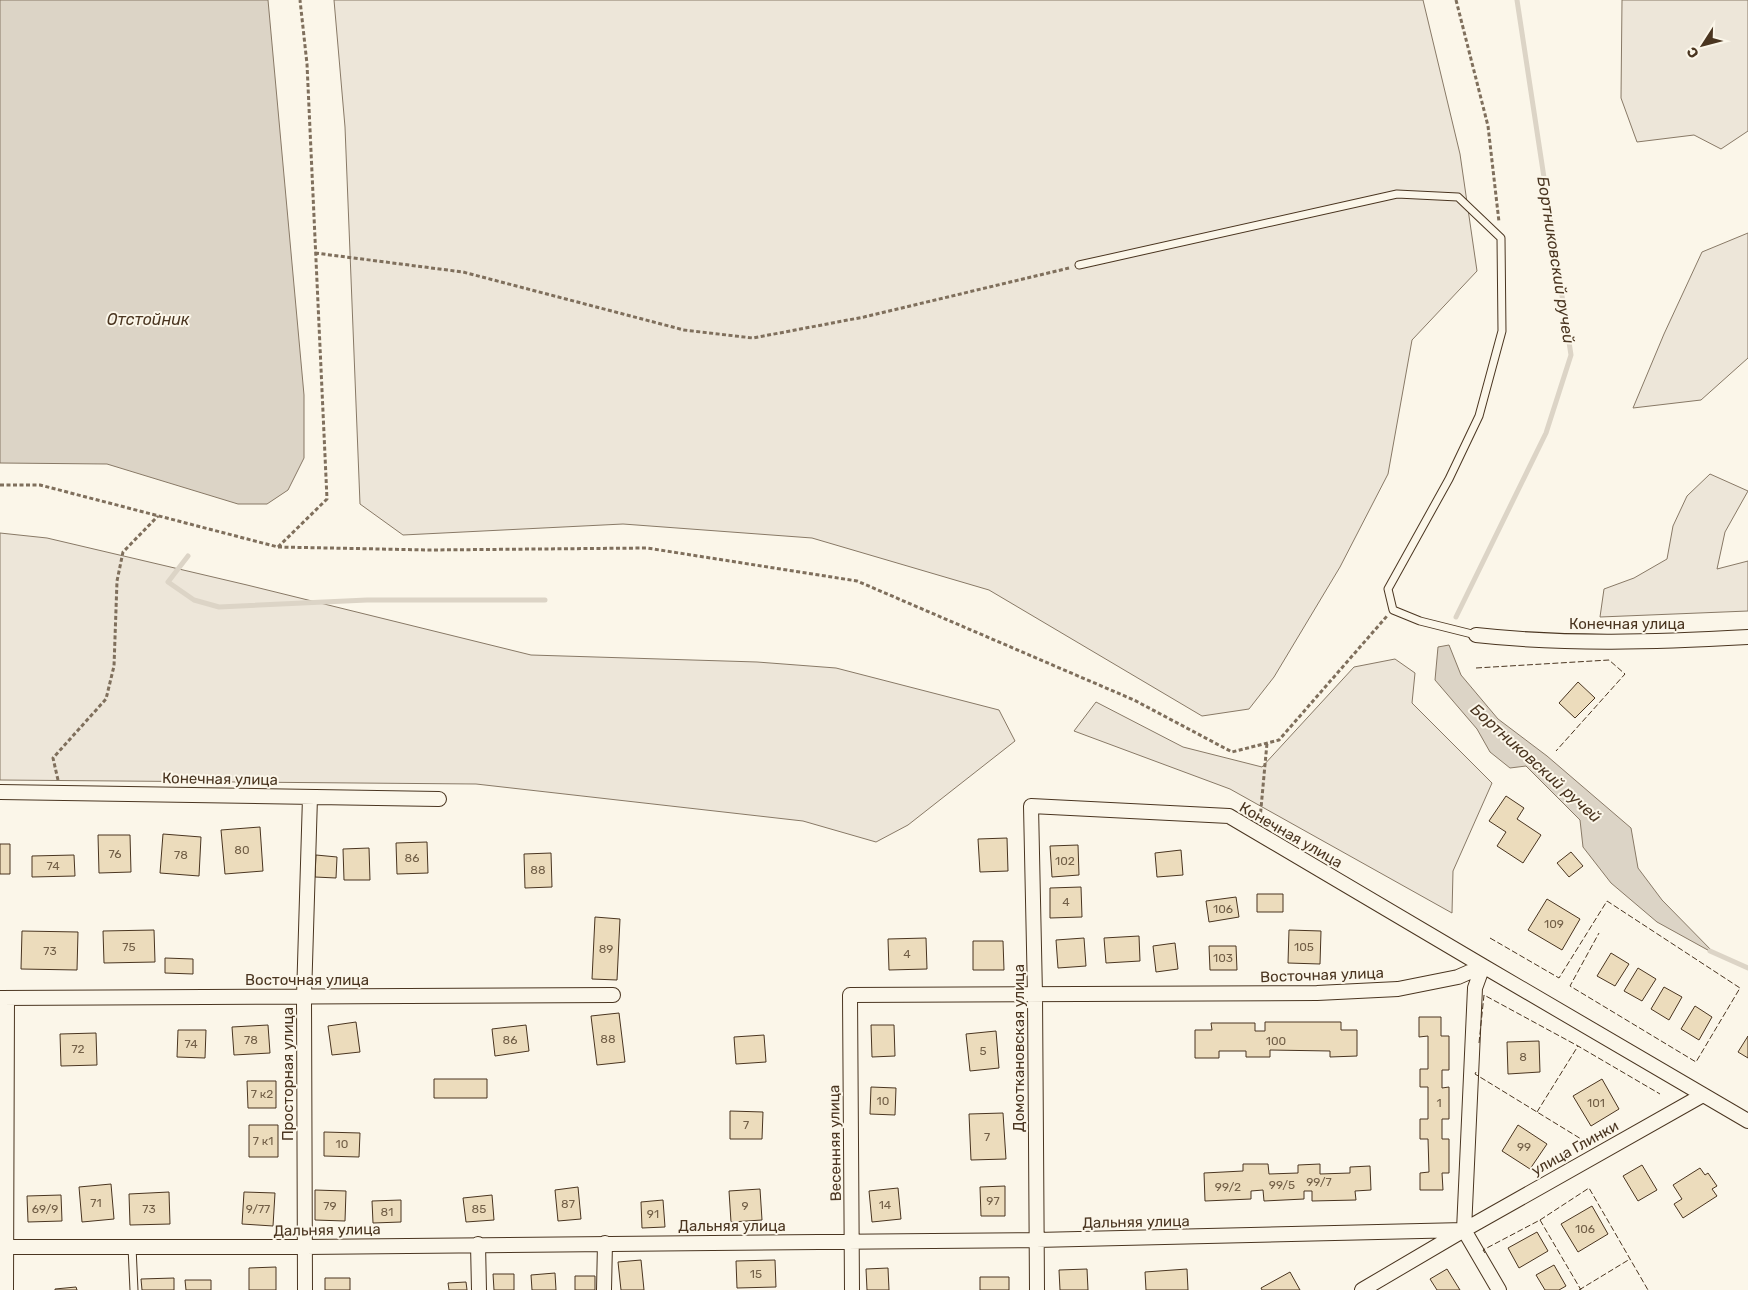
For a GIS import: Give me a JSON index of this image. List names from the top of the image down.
{
  "streets": {
    "street": [
      "Конечная улица",
      "Восточная улица",
      "Домоткановская улица",
      "Просторная улица",
      "Весенняя улица",
      "улица Глинки",
      "Дальняя улица"
    ]
  },
  "crossings": [
    ["Конечная улица", "Восточная улица"],
    ["Конечная улица", "Домоткановская улица"],
    ["Конечная улица", "Просторная улица"],
    ["Восточная улица", "Домоткановская улица"],
    ["Восточная улица", "Просторная улица"],
    ["Восточная улица", "Весенняя улица"],
    ["Домоткановская улица", "Дальняя улица"],
    ["Просторная улица", "Дальняя улица"],
    ["Весенняя улица", "Дальняя улица"],
    ["улица Глинки", "Дальняя улица"]
  ],
  "water": ["Бортниковский ручей", "Отстойник"],
  "house_numbers": [
    "80",
    "76",
    "78",
    "86",
    "102",
    "74",
    "88",
    "4",
    "106",
    "109",
    "75",
    "105",
    "89",
    "73",
    "4",
    "103",
    "88",
    "78",
    "86",
    "100",
    "74",
    "72",
    "5",
    "8",
    "7 к2",
    "10",
    "1",
    "101",
    "7",
    "7",
    "7 к1",
    "10",
    "99",
    "99/7",
    "99/5",
    "99/2",
    "97",
    "71",
    "87",
    "14",
    "79",
    "9",
    "69/9",
    "73",
    "9/77",
    "85",
    "81",
    "91",
    "106",
    "15"
  ],
  "north": "bottom left"
}
